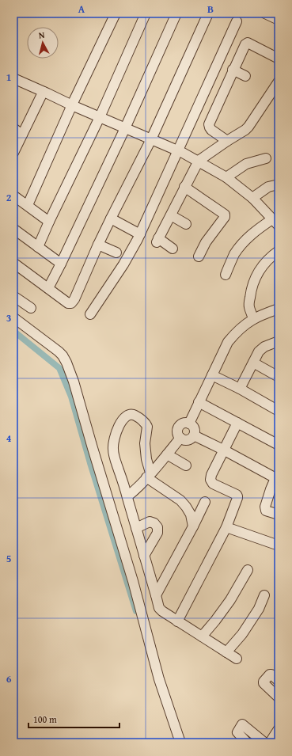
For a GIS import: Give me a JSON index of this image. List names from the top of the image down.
{
  "scale_bar": "100 m",
  "north": "top",
  "grid": {
    "columns": ["A", "B"],
    "rows": [
      "1",
      "2",
      "3",
      "4",
      "5",
      "6"
    ]
  }
}
